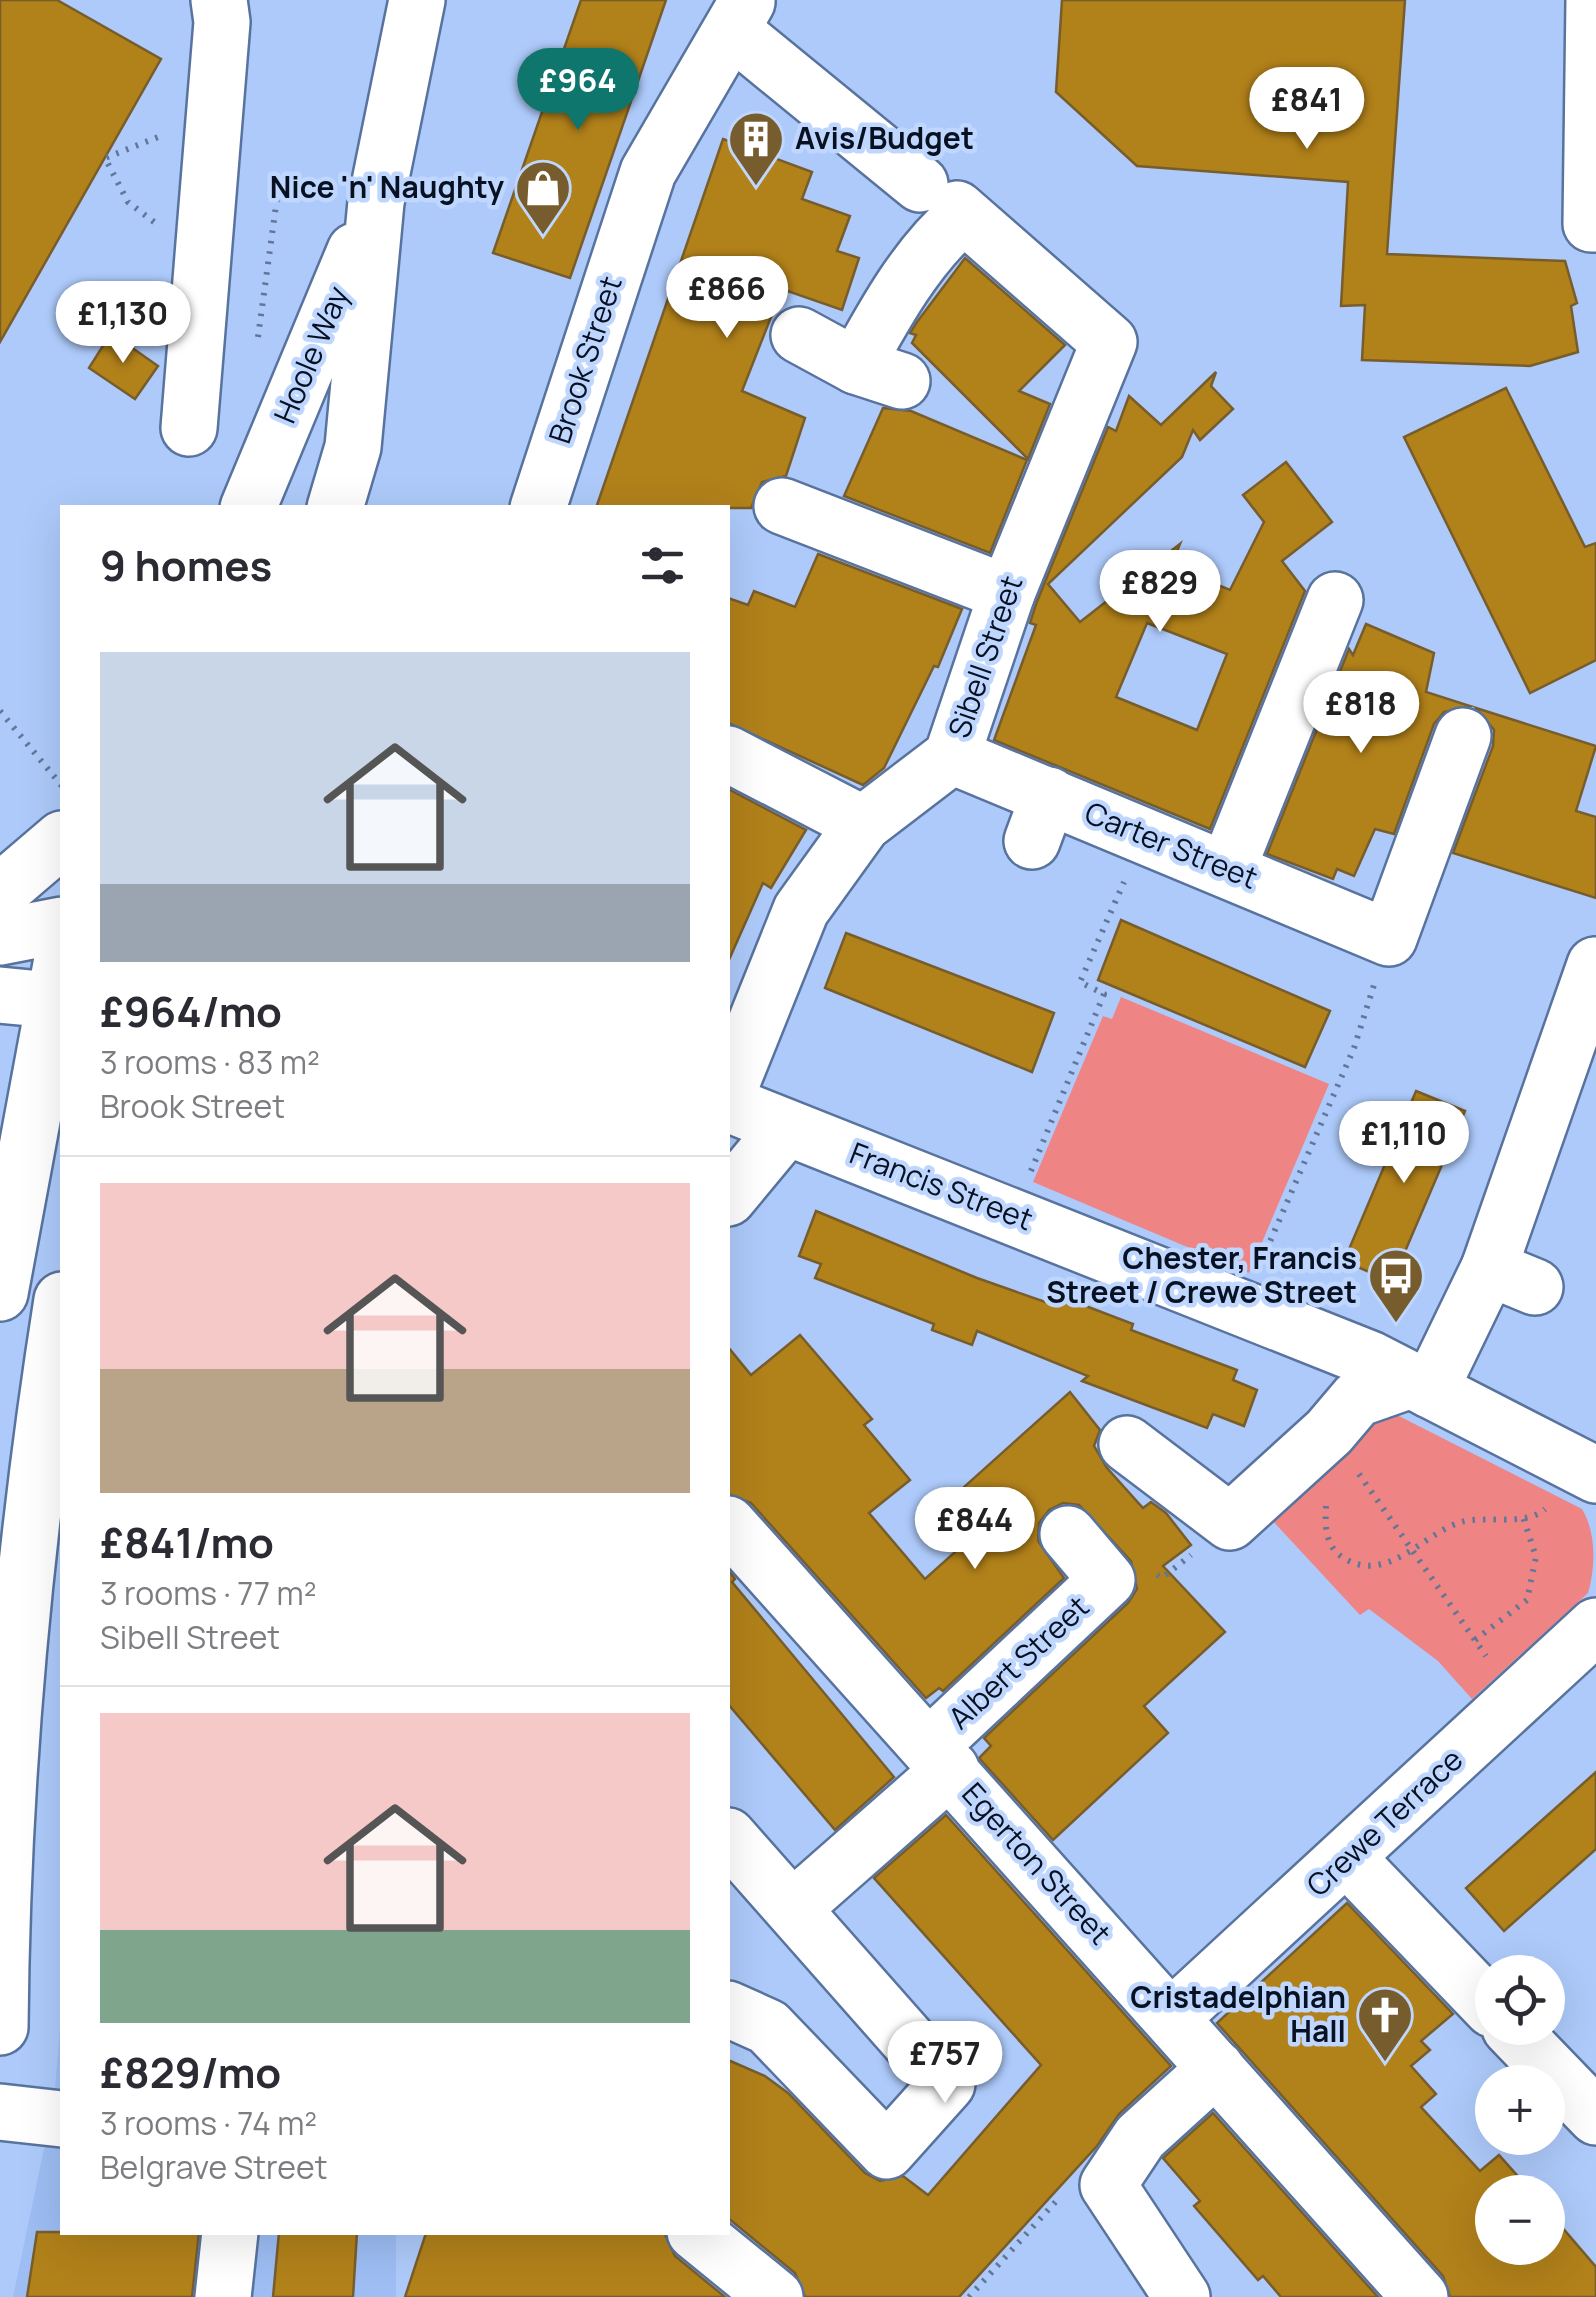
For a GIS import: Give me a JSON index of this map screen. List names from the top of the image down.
{
  "streets": {
    "main road": [
      "Hoole Way",
      "Brook Street",
      "Sibell Street",
      "Carter Street",
      "Francis Street",
      "Albert Street",
      "Crewe Terrace",
      "Egerton Street"
    ]
  },
  "crossings": [
    ["Sibell Street", "Carter Street"],
    ["Albert Street", "Egerton Street"],
    ["Crewe Terrace", "Egerton Street"]
  ],
  "places": {
    "building": ["Avis/Budget"],
    "shop": ["Nice 'n' Naughty"],
    "bus stop": ["Chester, Francis Street / Crewe Street"],
    "church": ["Cristadelphian Hall"]
  },
  "page": {
    "price": [
      "£964",
      "£841",
      "£866",
      "£1,130",
      "£829",
      "£818",
      "£1,110",
      "£844",
      "£757"
    ],
    "heading": "9 homes",
    "list": [
      {
        "name": "£964/mo",
        "note": "3 rooms · 83 m² · Brook Street"
      },
      {
        "name": "£841/mo",
        "note": "3 rooms · 77 m² · Sibell Street"
      },
      {
        "name": "£829/mo",
        "note": "3 rooms · 74 m² · Belgrave Street"
      }
    ],
    "map_buttons": ["+", "−"]
  }
}
